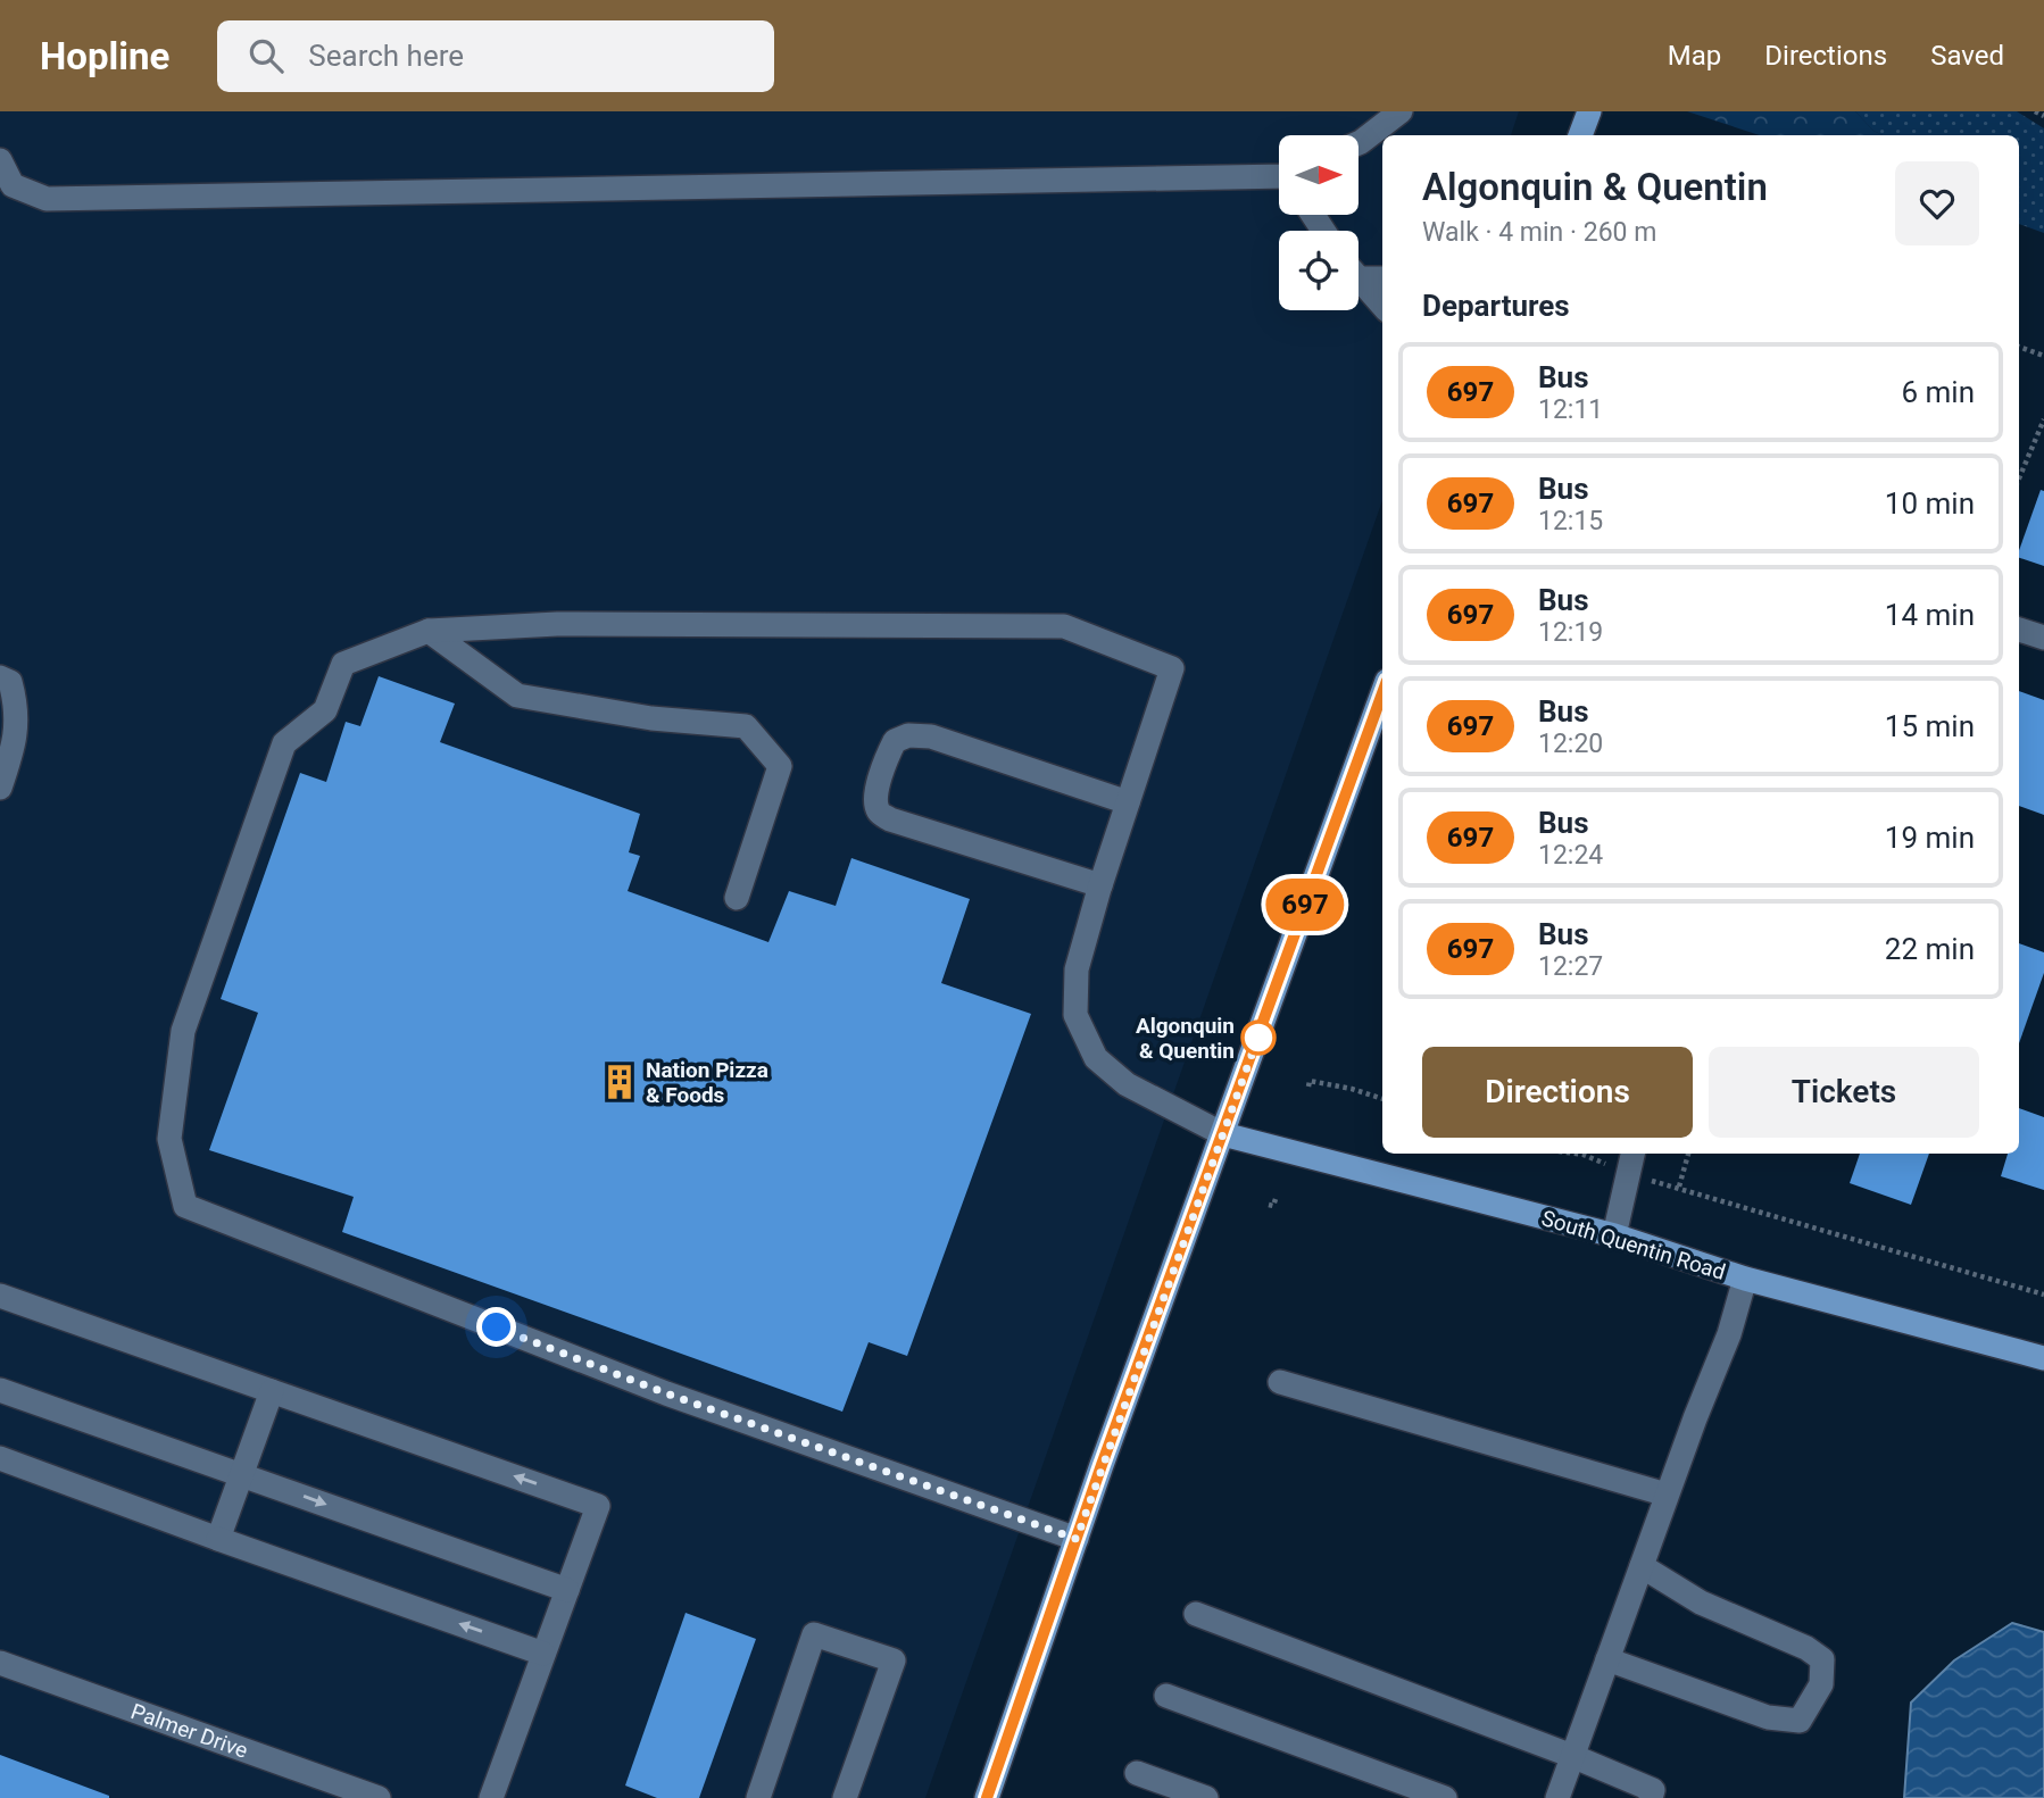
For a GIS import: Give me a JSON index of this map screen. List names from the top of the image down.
{
  "streets": {
    "main road": ["South Quentin Road"],
    "street": ["Palmer Drive"]
  },
  "places": {
    "other": ["Algonquin & Quentin"],
    "building": ["Nation Pizza & Foods"]
  },
  "lines": ["bus line 697"],
  "north": "right",
  "page": {
    "header": "Hopline",
    "search": "Search here",
    "nav": ["Map", "Directions", "Saved"],
    "on_map": "697",
    "heading": [
      ["Algonquin & Quentin", "Walk · 4 min · 260 m"],
      "Departures"
    ],
    "list": [
      {
        "mark": "697",
        "name": "Bus",
        "note": "12:11",
        "value": "6 min"
      },
      {
        "mark": "697",
        "name": "Bus",
        "note": "12:15",
        "value": "10 min"
      },
      {
        "mark": "697",
        "name": "Bus",
        "note": "12:19",
        "value": "14 min"
      },
      {
        "mark": "697",
        "name": "Bus",
        "note": "12:20",
        "value": "15 min"
      },
      {
        "mark": "697",
        "name": "Bus",
        "note": "12:24",
        "value": "19 min"
      },
      {
        "mark": "697",
        "name": "Bus",
        "note": "12:27",
        "value": "22 min"
      }
    ],
    "buttons": ["Directions", "Tickets"]
  }
}
